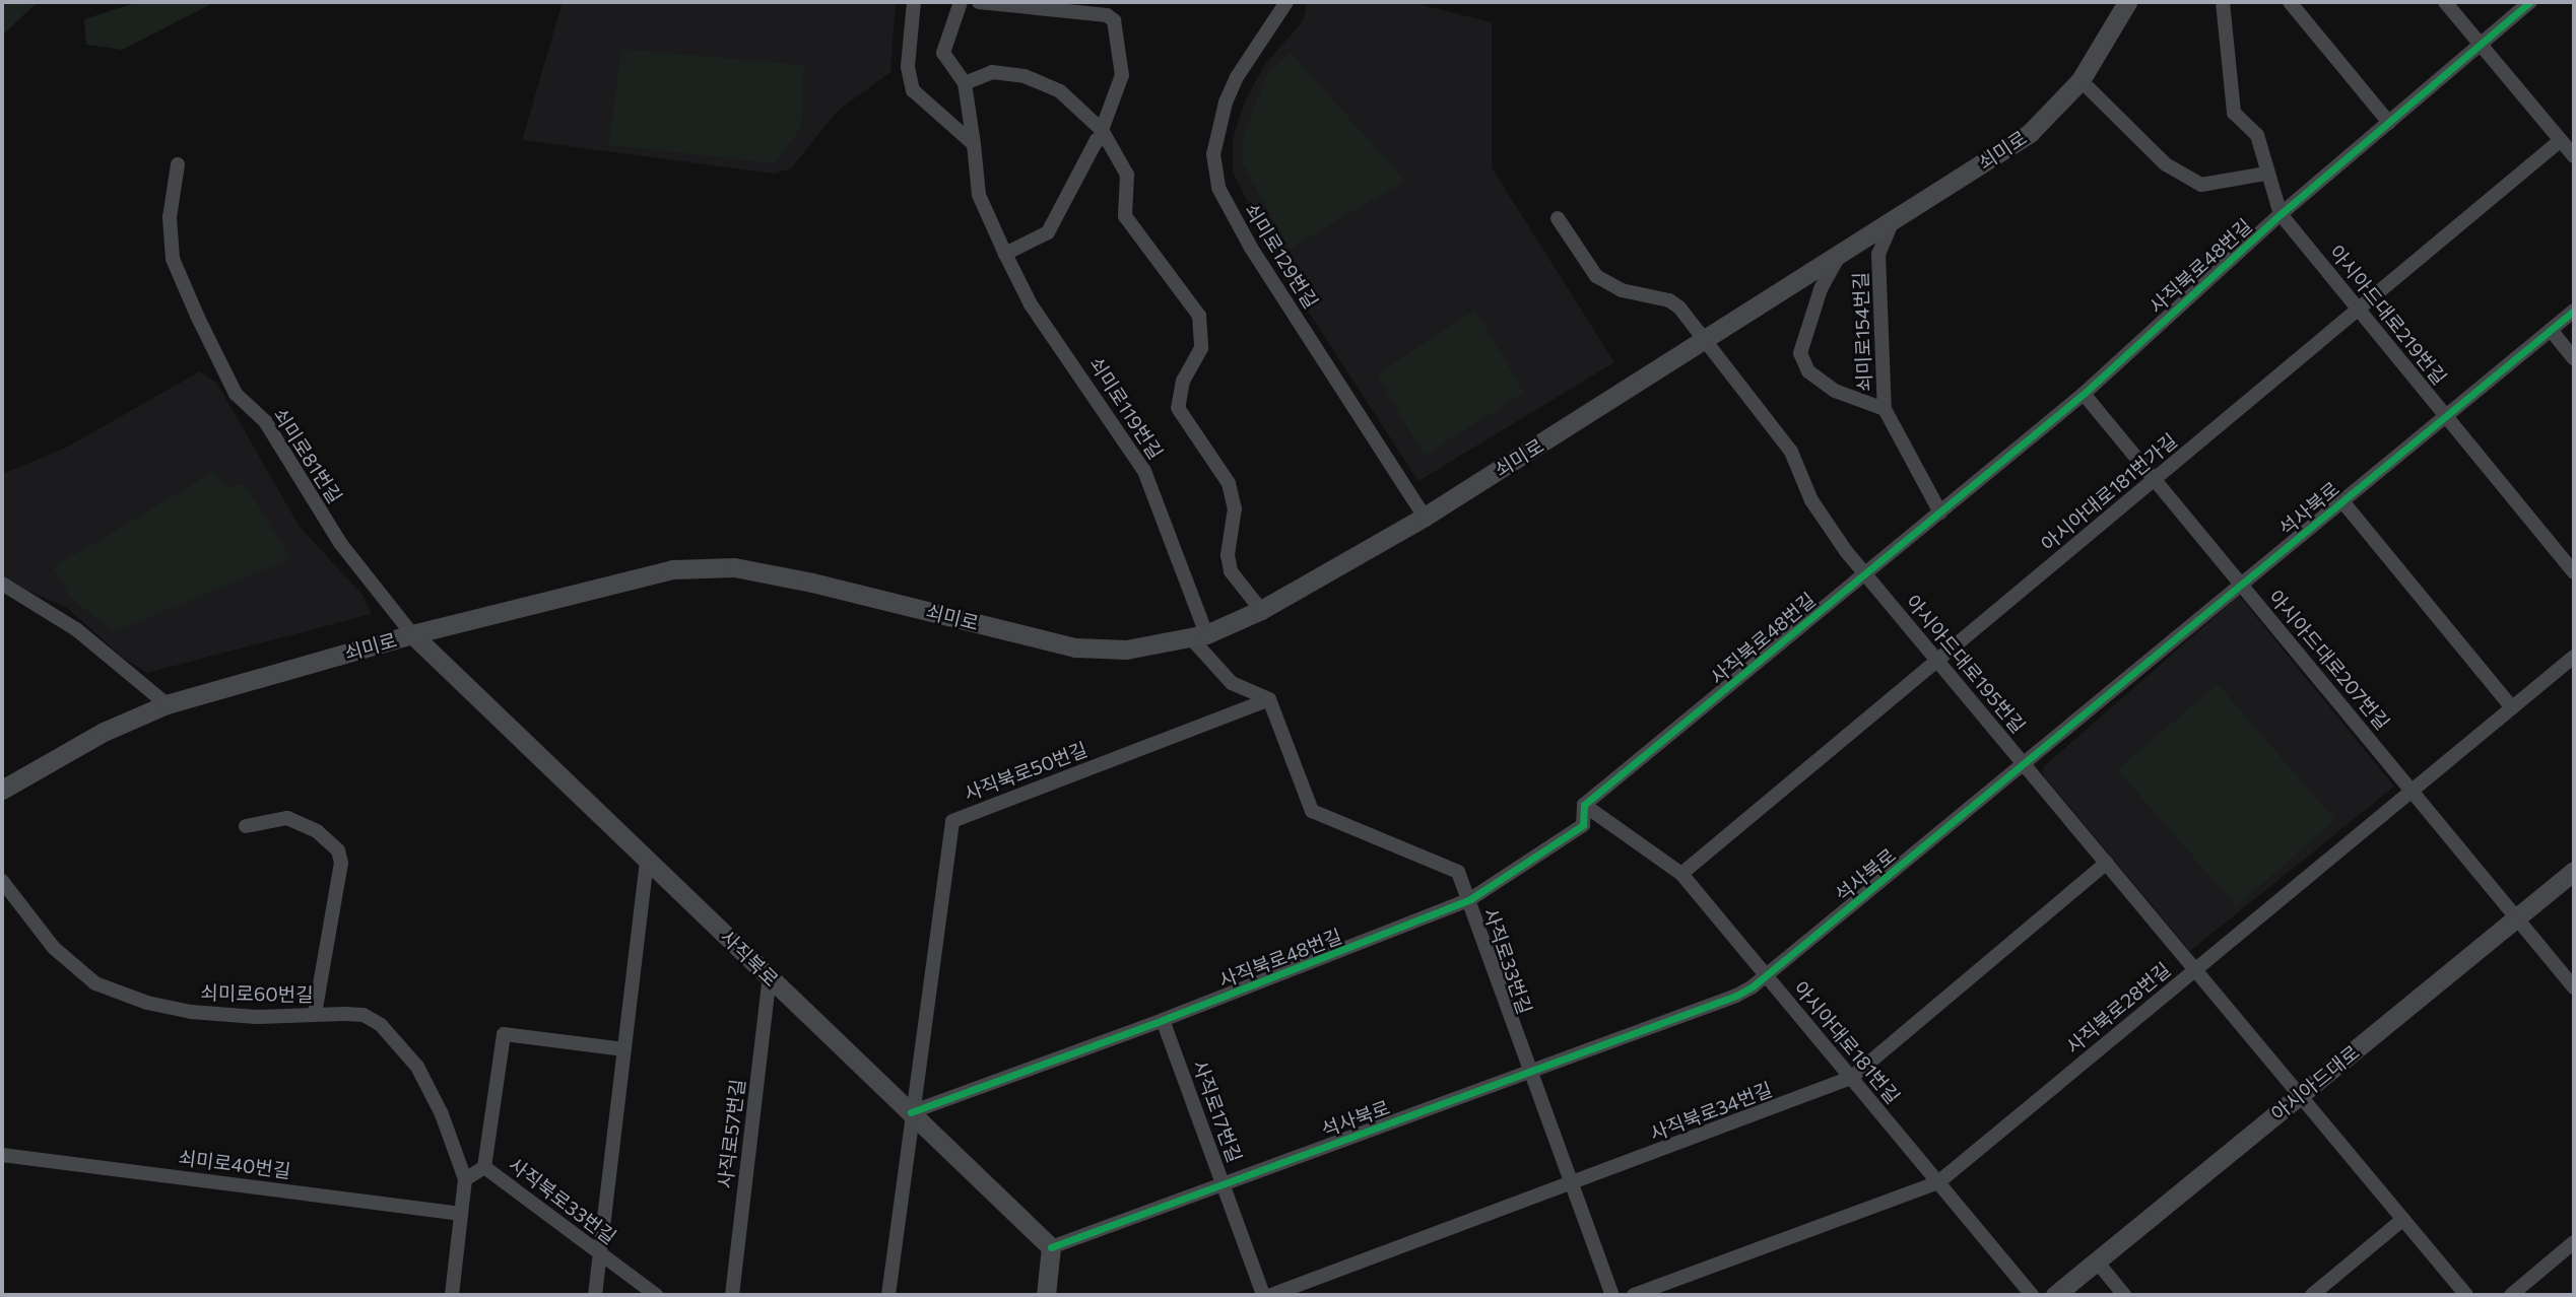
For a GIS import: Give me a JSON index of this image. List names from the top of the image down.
{
  "streets": {
    "main road": ["쇠미로", "사직북로", "아시아드대로"],
    "street": [
      "쇠미로129번길",
      "사직북로48번길",
      "아시아드대로219번길",
      "쇠미로154번길",
      "쇠미로119번길",
      "쇠미로81번길",
      "아시아대로181번가길",
      "석사북로",
      "아시아드대로207번길",
      "아시아드대로195번길",
      "사직북로50번길",
      "사직로33번길",
      "쇠미로60번길",
      "사직북로28번길",
      "아시아대로181번길",
      "사직로17번길",
      "사직북로34번길",
      "사직로57번길",
      "쇠미로40번길",
      "사직북로33번길"
    ]
  },
  "crossings": [
    ["쇠미로", "쇠미로129번길"],
    ["쇠미로", "쇠미로154번길"],
    ["쇠미로", "쇠미로119번길"],
    ["쇠미로", "쇠미로81번길"],
    ["쇠미로", "아시아드대로195번길"],
    ["쇠미로", "사직북로"],
    ["사직북로48번길", "아시아드대로219번길"],
    ["사직북로48번길", "쇠미로154번길"],
    ["사직북로48번길", "아시아드대로207번길"],
    ["사직북로48번길", "아시아드대로195번길"],
    ["사직북로48번길", "사직북로50번길"],
    ["사직북로48번길", "사직북로"],
    ["사직북로48번길", "사직로33번길"],
    ["사직북로48번길", "아시아대로181번길"],
    ["사직북로48번길", "사직로17번길"],
    ["아시아드대로219번길", "아시아대로181번가길"],
    ["아시아드대로219번길", "석사북로"],
    ["쇠미로81번길", "사직북로"],
    ["아시아대로181번가길", "아시아드대로207번길"],
    ["아시아대로181번가길", "아시아드대로195번길"],
    ["아시아대로181번가길", "아시아대로181번길"],
    ["석사북로", "아시아드대로207번길"],
    ["석사북로", "아시아드대로195번길"],
    ["석사북로", "사직북로"],
    ["석사북로", "사직로33번길"],
    ["석사북로", "아시아대로181번길"],
    ["석사북로", "사직로17번길"],
    ["아시아드대로207번길", "사직북로28번길"],
    ["아시아드대로207번길", "아시아드대로"],
    ["아시아드대로195번길", "사직북로28번길"],
    ["아시아드대로195번길", "아시아드대로"],
    ["아시아드대로195번길", "사직북로34번길"],
    ["사직북로50번길", "사직북로"],
    ["사직북로50번길", "사직로33번길"],
    ["사직북로", "사직로57번길"],
    ["사직로33번길", "사직북로34번길"],
    ["사직북로28번길", "아시아대로181번길"],
    ["아시아대로181번길", "사직북로34번길"]
  ]
}
